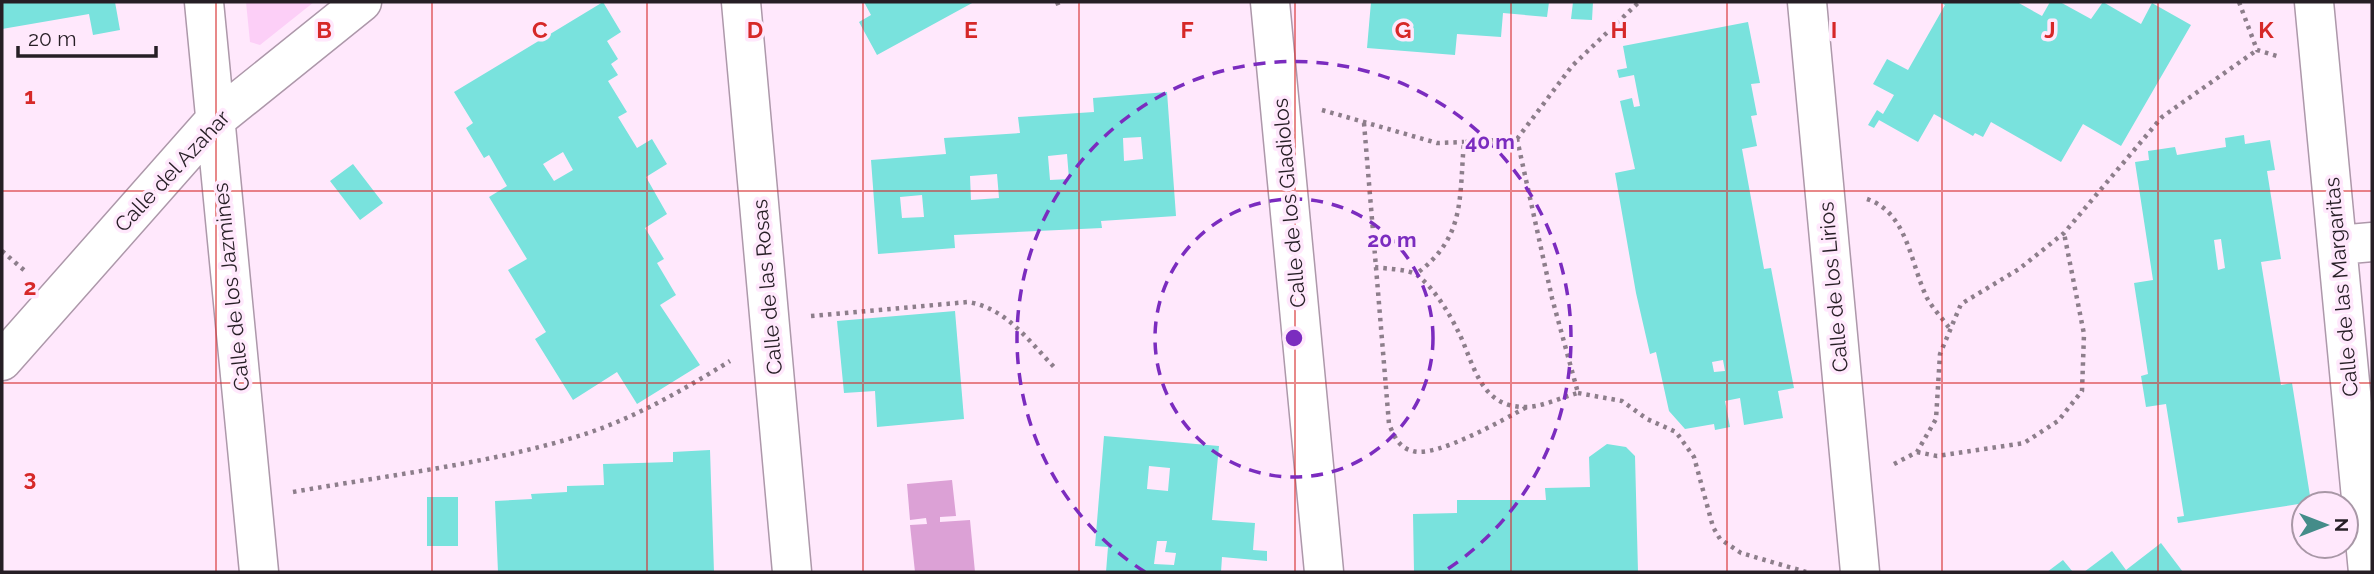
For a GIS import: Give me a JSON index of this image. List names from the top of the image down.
{
  "streets": {
    "street": [
      "Calle del Azahar",
      "Calle de los Gladiolos",
      "Calle de los Jazmines",
      "Calle de las Rosas",
      "Calle de los Lirios",
      "Calle de las Margaritas"
    ]
  },
  "crossings": [
    ["Calle del Azahar", "Calle de los Jazmines"]
  ],
  "scale_bar": "20 m",
  "north": "right",
  "grid": {
    "columns": [
      "B",
      "C",
      "D",
      "E",
      "F",
      "G",
      "H",
      "I",
      "J",
      "K"
    ],
    "rows": ["1", "2", "3"]
  },
  "rings": ["40 m", "20 m"]
}
